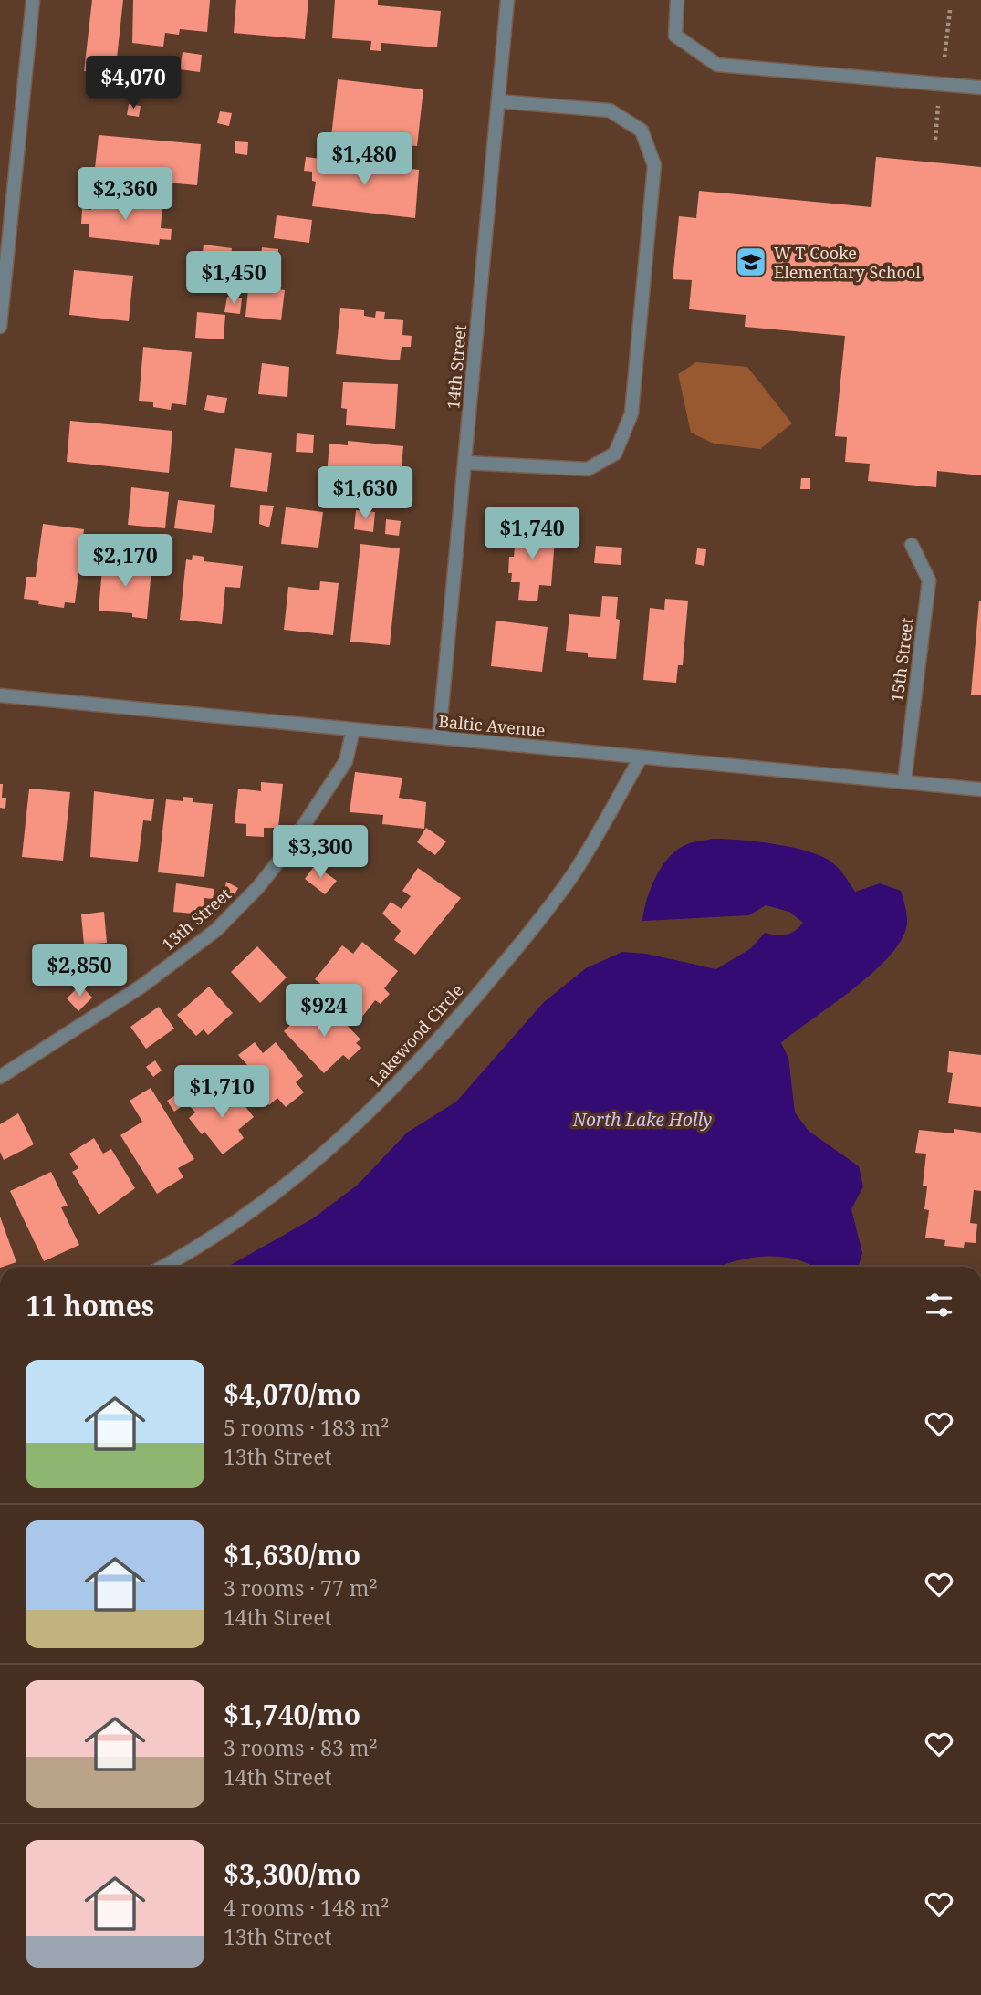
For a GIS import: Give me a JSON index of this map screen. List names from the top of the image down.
{
  "streets": {
    "street": [
      "14th Street",
      "15th Street",
      "Baltic Avenue",
      "13th Street",
      "Lakewood Circle"
    ]
  },
  "crossings": [
    ["14th Street", "Baltic Avenue"],
    ["15th Street", "Baltic Avenue"],
    ["Baltic Avenue", "13th Street"],
    ["Baltic Avenue", "Lakewood Circle"]
  ],
  "water": ["North Lake Holly"],
  "places": {
    "school or university": ["W T Cooke Elementary School"]
  },
  "page": {
    "price": [
      "$4,070",
      "$1,480",
      "$2,360",
      "$1,450",
      "$1,630",
      "$1,740",
      "$2,170",
      "$3,300",
      "$2,850",
      "$924",
      "$1,710"
    ],
    "heading": "11 homes",
    "list": [
      {
        "name": "$4,070/mo",
        "note": "5 rooms · 183 m² · 13th Street"
      },
      {
        "name": "$1,630/mo",
        "note": "3 rooms · 77 m² · 14th Street"
      },
      {
        "name": "$1,740/mo",
        "note": "3 rooms · 83 m² · 14th Street"
      },
      {
        "name": "$3,300/mo",
        "note": "4 rooms · 148 m² · 13th Street"
      }
    ]
  }
}
